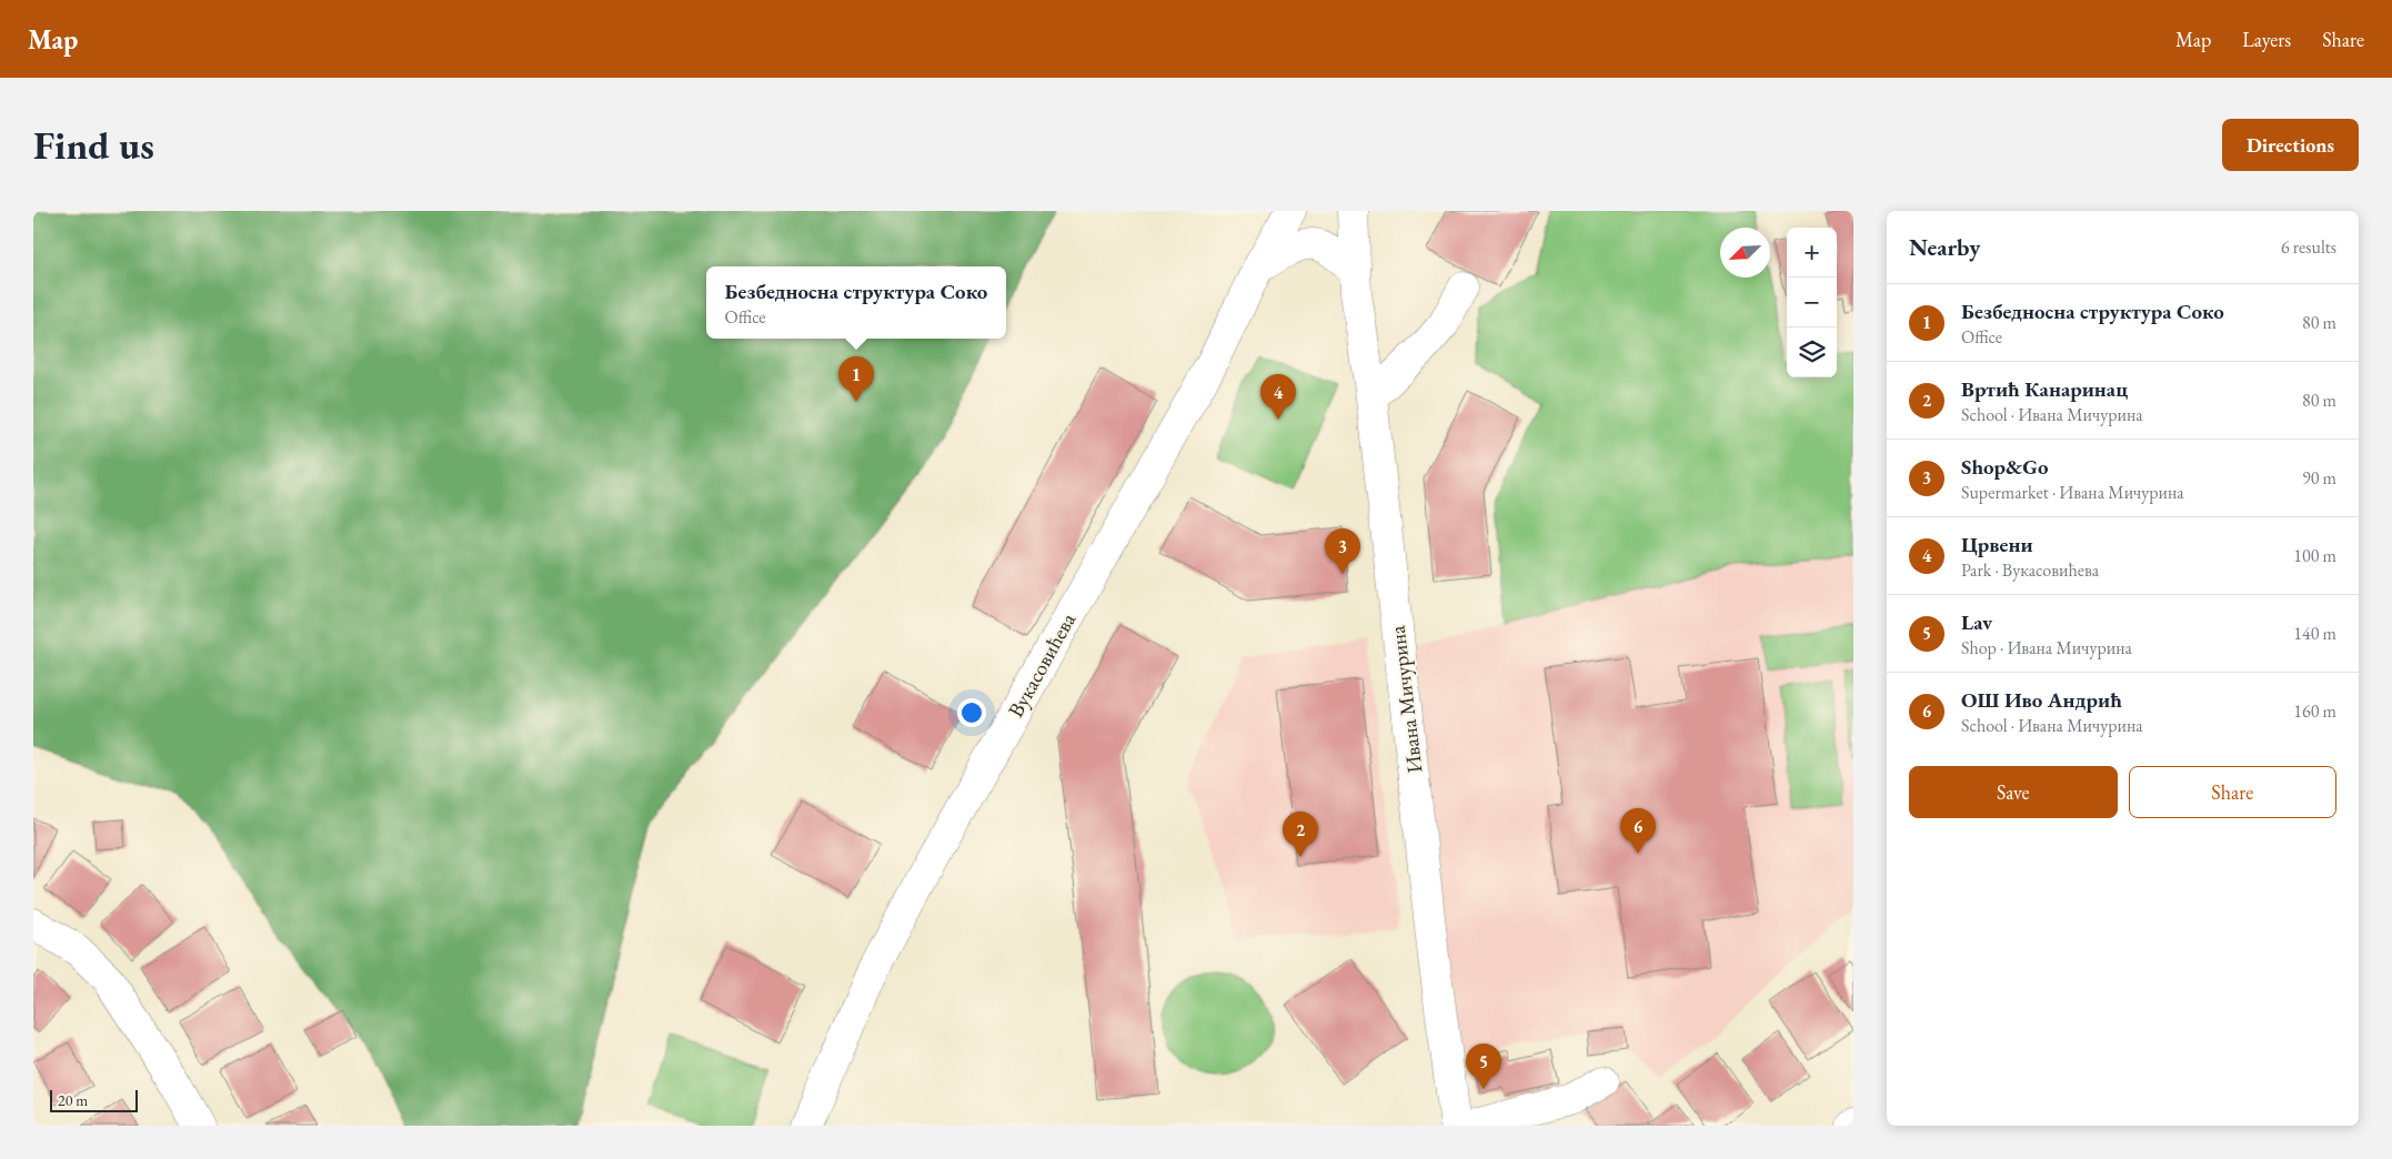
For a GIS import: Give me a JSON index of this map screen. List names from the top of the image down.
{
  "streets": {
    "street": ["Вукасовићева", "Ивана Мичурина"]
  },
  "scale_bar": "20 m",
  "north": "bottom left",
  "page": {
    "header": "Map",
    "nav": ["Map", "Layers", "Share"],
    "buttons": [
      "Directions",
      ["Save", "Share"]
    ],
    "title": "Find us",
    "heading": ["Nearby", "6 results"],
    "map_buttons": ["+", "−"],
    "popup": ["Безбедносна структура Соко", "Office"],
    "list": [
      {
        "mark": "1",
        "name": "Безбедносна структура Соко",
        "note": "Office",
        "value": "80 m"
      },
      {
        "mark": "2",
        "name": "Вртић Канаринац",
        "note": "School · Ивана Мичурина",
        "value": "80 m"
      },
      {
        "mark": "3",
        "name": "Shop&Go",
        "note": "Supermarket · Ивана Мичурина",
        "value": "90 m"
      },
      {
        "mark": "4",
        "name": "Црвени",
        "note": "Park · Вукасовићева",
        "value": "100 m"
      },
      {
        "mark": "5",
        "name": "Lav",
        "note": "Shop · Ивана Мичурина",
        "value": "140 m"
      },
      {
        "mark": "6",
        "name": "ОШ Иво Андрић",
        "note": "School · Ивана Мичурина",
        "value": "160 m"
      }
    ],
    "pins": [
      "1",
      "4",
      "3",
      "6",
      "2",
      "5"
    ],
    "scale": "20 m"
  }
}
